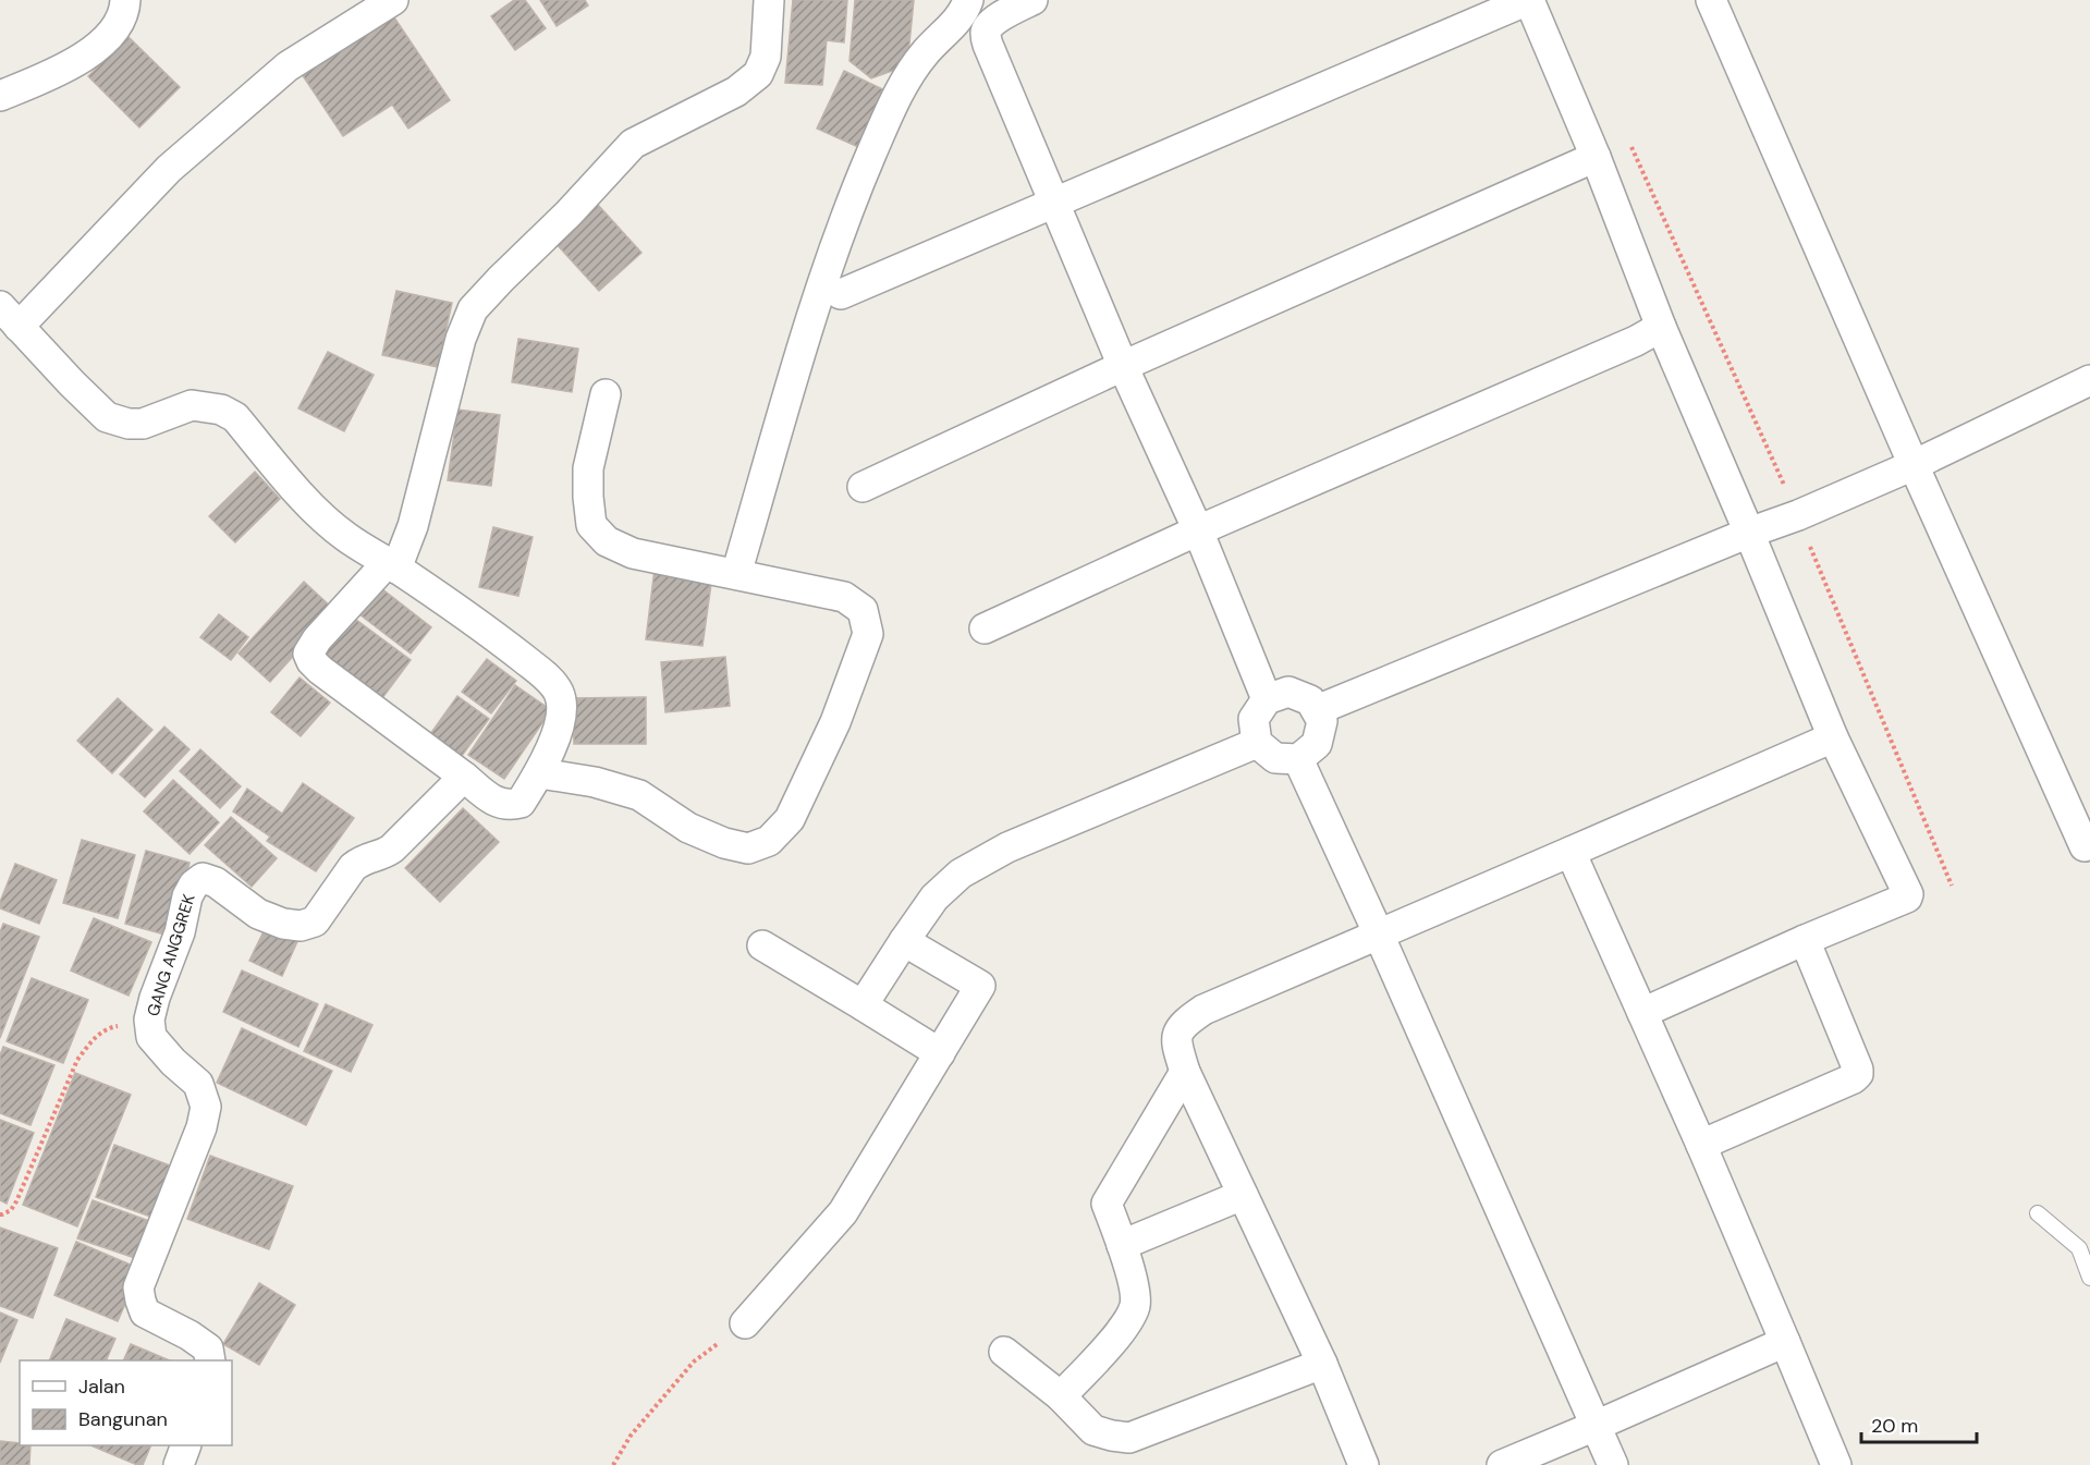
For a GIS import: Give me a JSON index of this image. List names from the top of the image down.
{
  "streets": {
    "street": ["GANG ANGGREK"]
  },
  "legend": ["Jalan", "Bangunan"],
  "scale_bar": "20 m"
}
